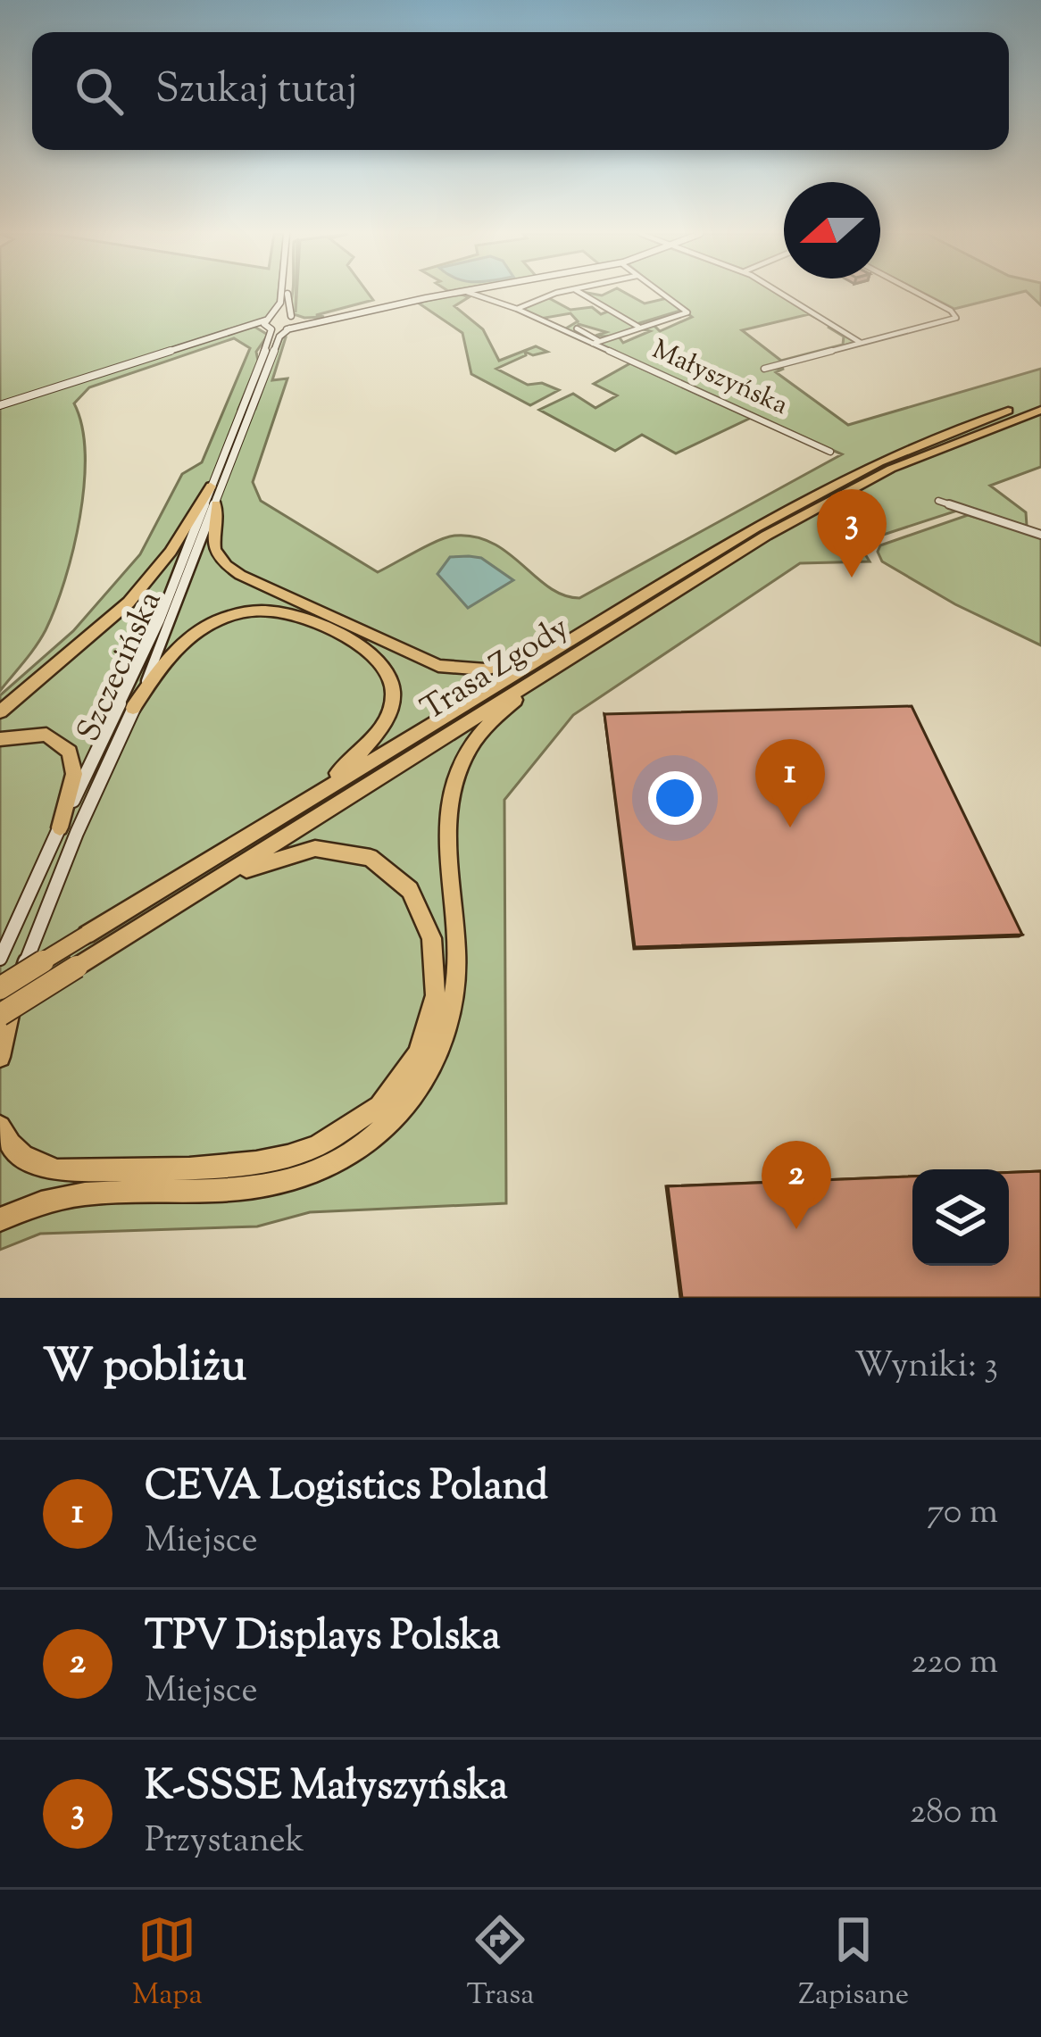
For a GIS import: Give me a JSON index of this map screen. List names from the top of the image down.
{
  "streets": {
    "highway": ["Trasa Zgody"],
    "main road": ["Szczecińska"],
    "street": ["Małyszyńska"]
  },
  "crossings": [
    ["Szczecińska", "Trasa Zgody"]
  ],
  "north": "left",
  "page": {
    "search": "Szukaj tutaj",
    "pins": ["3", "1", "2"],
    "heading": ["W pobliżu", "Wyniki: 3"],
    "list": [
      {
        "mark": "1",
        "name": "CEVA Logistics Poland",
        "note": "Miejsce",
        "value": "70 m"
      },
      {
        "mark": "2",
        "name": "TPV Displays Polska",
        "note": "Miejsce",
        "value": "220 m"
      },
      {
        "mark": "3",
        "name": "K-SSSE Małyszyńska",
        "note": "Przystanek",
        "value": "280 m"
      }
    ],
    "nav": ["Mapa", "Trasa", "Zapisane"]
  }
}
